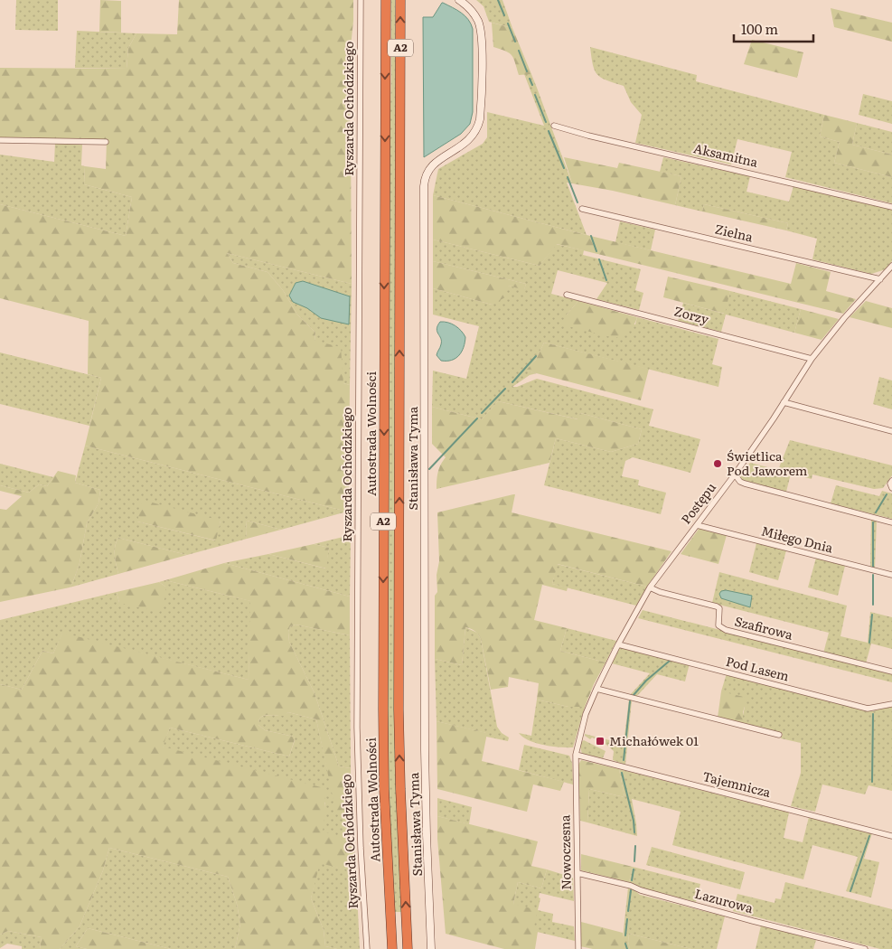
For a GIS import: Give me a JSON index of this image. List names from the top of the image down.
{
  "streets": {
    "highway": ["A2", "Autostrada Wolności"],
    "street": [
      "Ryszarda Ochódzkiego",
      "Aksamitna",
      "Zielna",
      "Zorzy",
      "Stanisława Tyma",
      "Postępu",
      "Miłego Dnia",
      "Szafirowa",
      "Pod Lasem",
      "Tajemnicza",
      "Nowoczesna",
      "Lazurowa"
    ]
  },
  "crossings": [
    ["Zielna", "Postępu"],
    ["Zorzy", "Postępu"],
    ["Postępu", "Miłego Dnia"],
    ["Postępu", "Szafirowa"],
    ["Postępu", "Pod Lasem"],
    ["Postępu", "Tajemnicza"],
    ["Postępu", "Nowoczesna"],
    ["Tajemnicza", "Nowoczesna"],
    ["Nowoczesna", "Lazurowa"]
  ],
  "places": {
    "other": ["Świetlica Pod Jaworem"],
    "transit": ["Michałówek 01"]
  },
  "scale_bar": "100 m"
}
